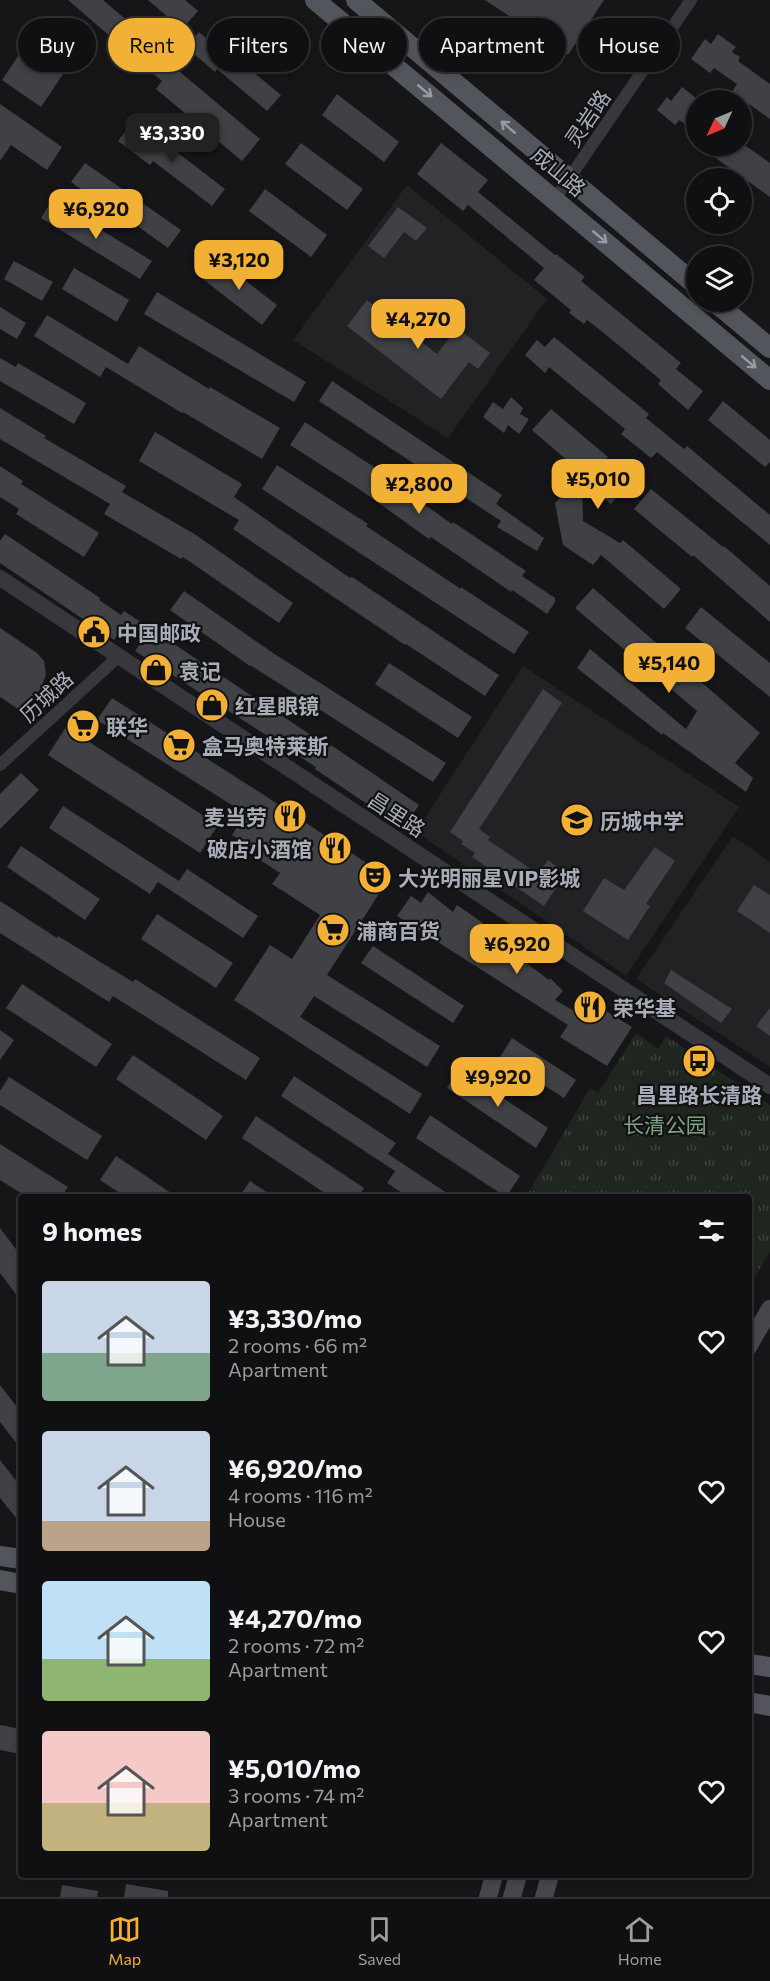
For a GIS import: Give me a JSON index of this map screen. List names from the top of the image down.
{
  "streets": {
    "main road": ["成山路"],
    "street": ["灵岩路", "历城路", "昌里路"]
  },
  "crossings": [
    ["灵岩路", "成山路"],
    ["历城路", "昌里路"]
  ],
  "parks": ["长清公园"],
  "places": {
    "public building": ["中国邮政"],
    "shop": ["袁记", "红星眼镜"],
    "supermarket": ["联华", "盒马奥特莱斯", "浦商百货"],
    "restaurant": ["麦当劳", "破店小酒馆", "荣华基"],
    "school or university": ["历城中学"],
    "theatre": ["大光明丽星VIP影城"],
    "bus stop": ["昌里路长清路"]
  },
  "north": "bottom left",
  "page": {
    "chip": [
      "Buy",
      "Rent",
      "Filters",
      "New",
      "Apartment",
      "House"
    ],
    "price": [
      "¥3,330",
      "¥6,920",
      "¥3,120",
      "¥4,270",
      "¥5,010",
      "¥2,800",
      "¥5,140",
      "¥6,920",
      "¥9,920"
    ],
    "heading": "9 homes",
    "list": [
      {
        "name": "¥3,330/mo",
        "note": "2 rooms · 66 m² · Apartment"
      },
      {
        "name": "¥6,920/mo",
        "note": "4 rooms · 116 m² · House"
      },
      {
        "name": "¥4,270/mo",
        "note": "2 rooms · 72 m² · Apartment"
      },
      {
        "name": "¥5,010/mo",
        "note": "3 rooms · 74 m² · Apartment"
      }
    ],
    "tabs": ["Map", "Saved", "Home"]
  }
}
